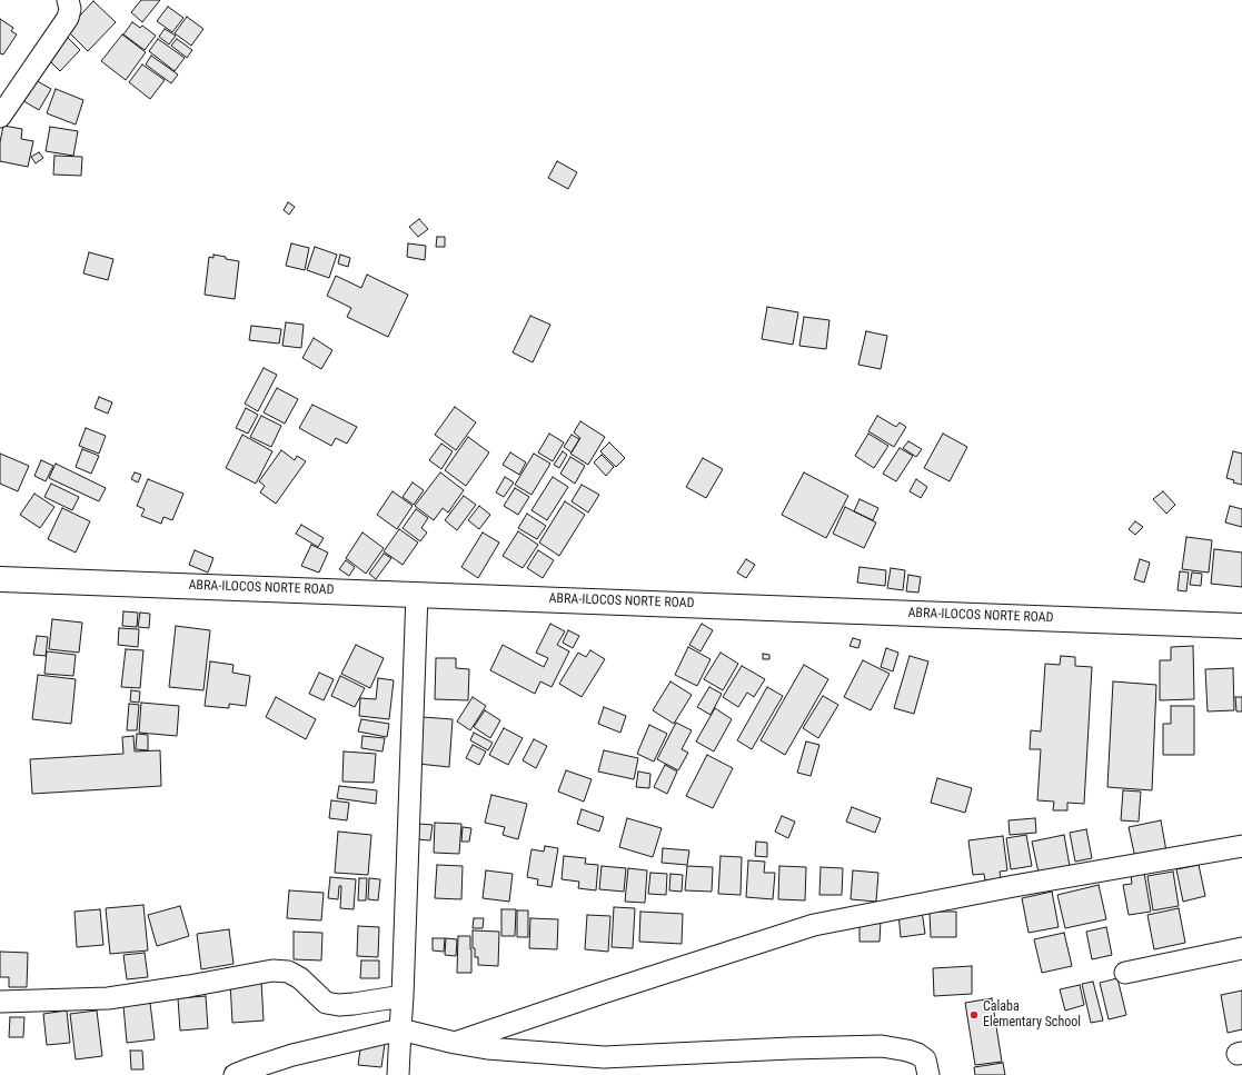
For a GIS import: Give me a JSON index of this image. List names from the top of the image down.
{
  "streets": {
    "main road": ["ABRA-ILOCOS NORTE ROAD"]
  },
  "places": ["Calaba Elementary School"]
}
